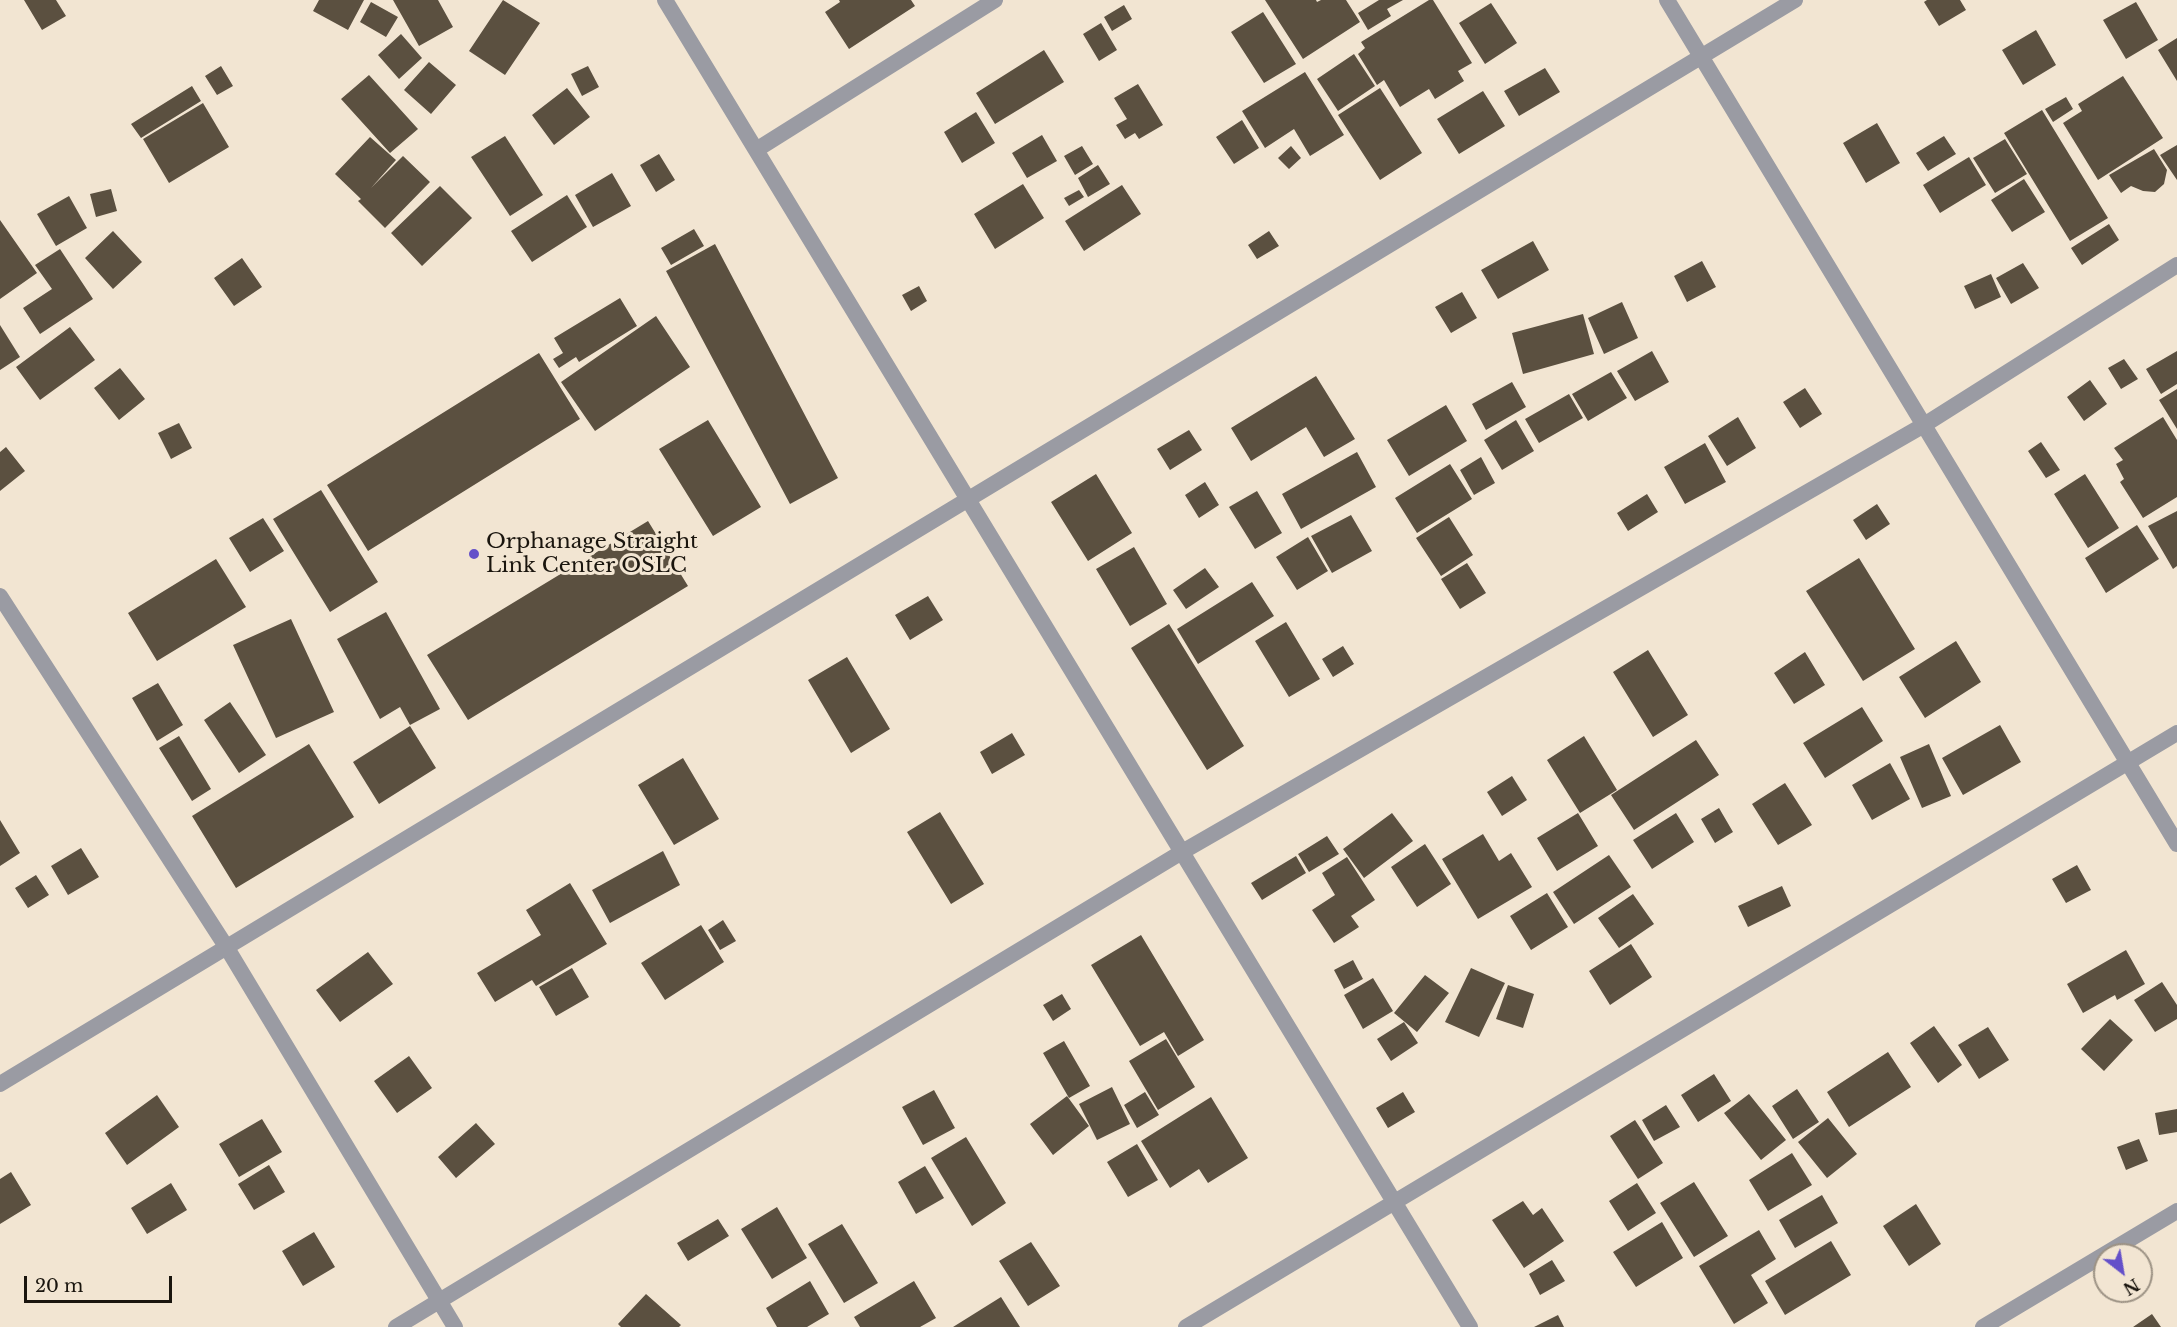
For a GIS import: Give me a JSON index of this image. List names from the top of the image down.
{
  "places": ["Orphanage Straight Link Center OSLC"],
  "scale_bar": "20 m",
  "north": "bottom right"
}
